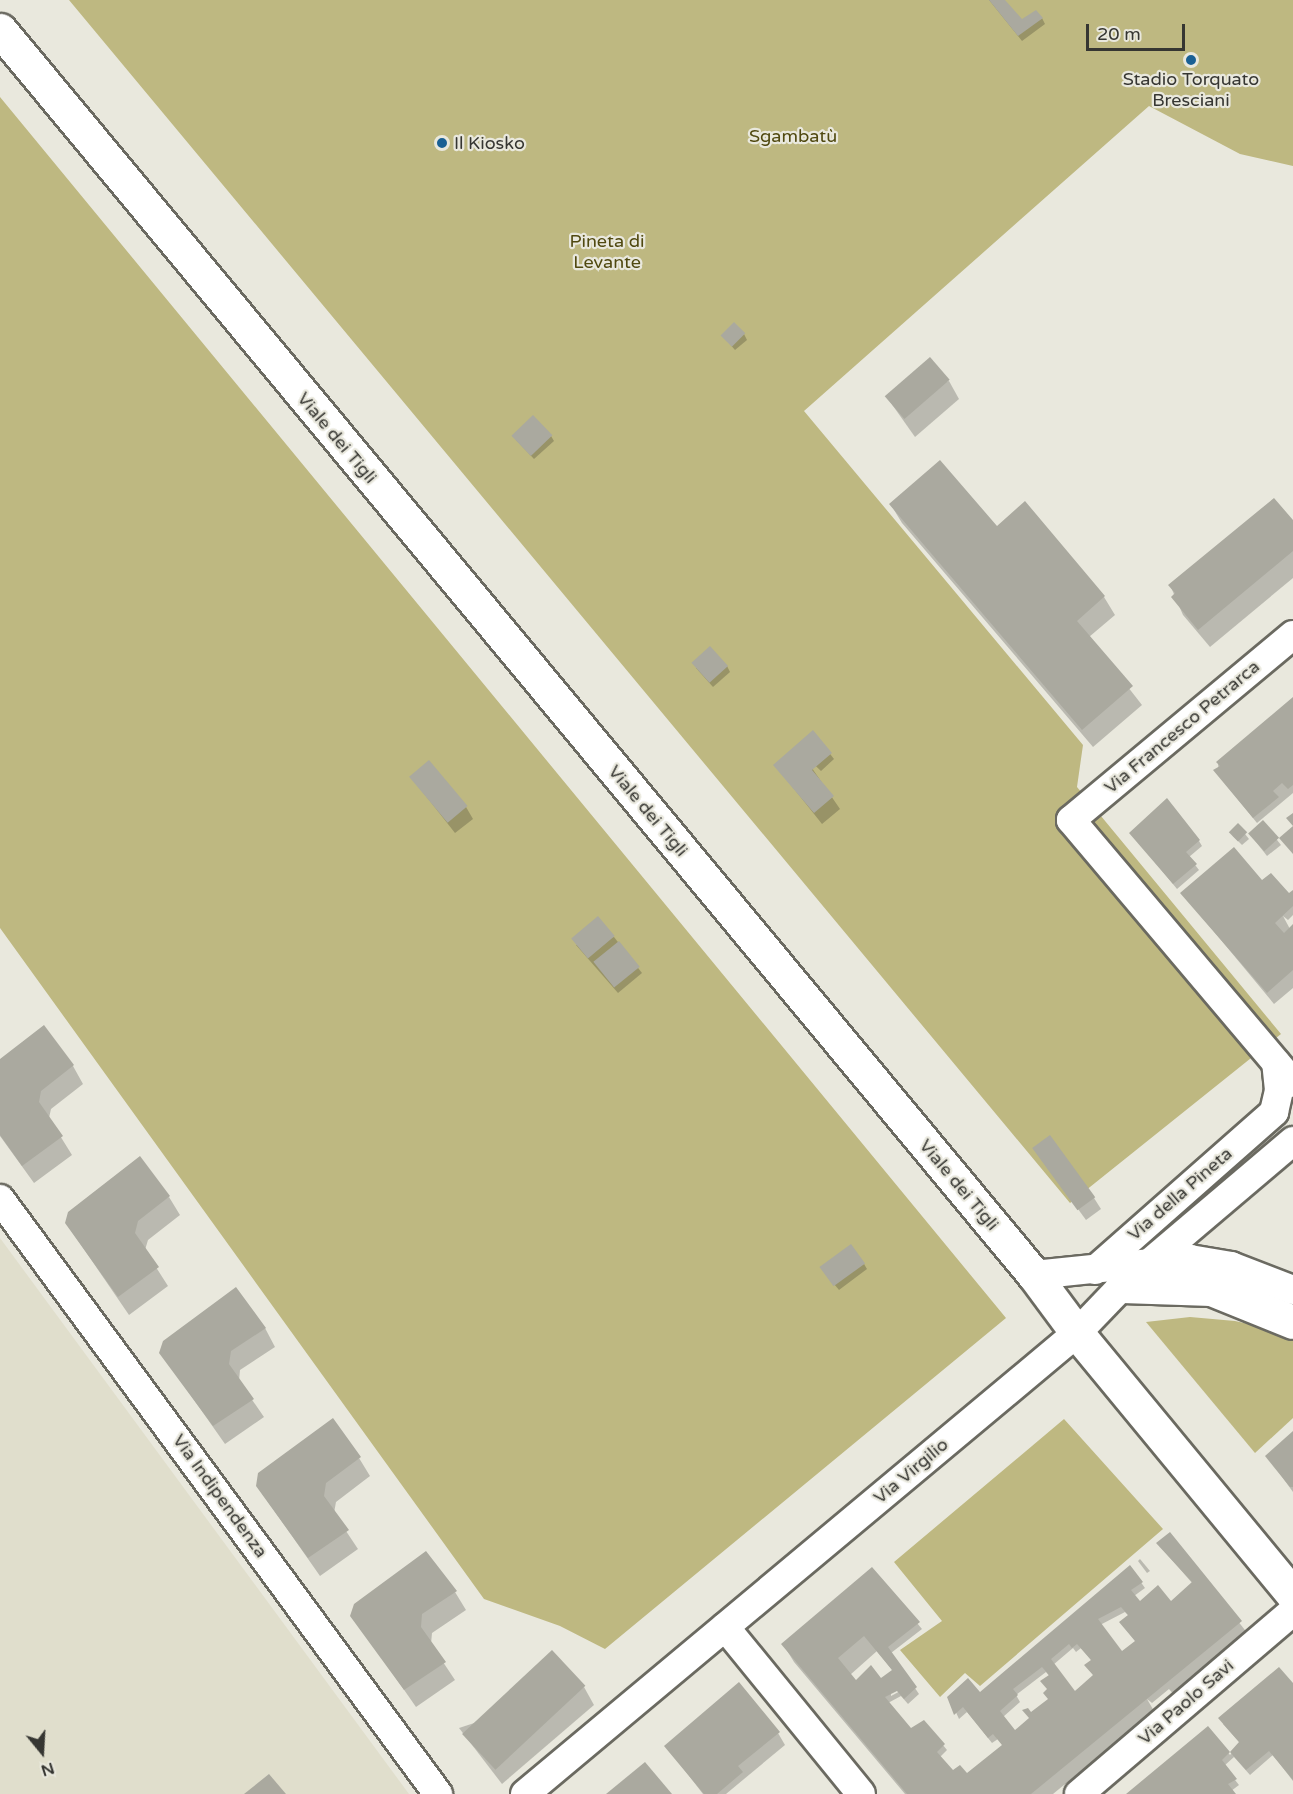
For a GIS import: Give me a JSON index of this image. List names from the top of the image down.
{
  "streets": {
    "street": [
      "Viale dei Tigli",
      "Via Francesco Petrarca",
      "Via della Pineta",
      "Via Virgilio",
      "Via Indipendenza",
      "Via Paolo Savi"
    ]
  },
  "crossings": [
    ["Viale dei Tigli", "Via Virgilio"],
    ["Via Francesco Petrarca", "Via della Pineta"]
  ],
  "parks": ["Sgambatù", "Pineta di Levante"],
  "places": ["Stadio Torquato Bresciani", "Il Kiosko"],
  "scale_bar": "20 m",
  "north": "bottom"
}
